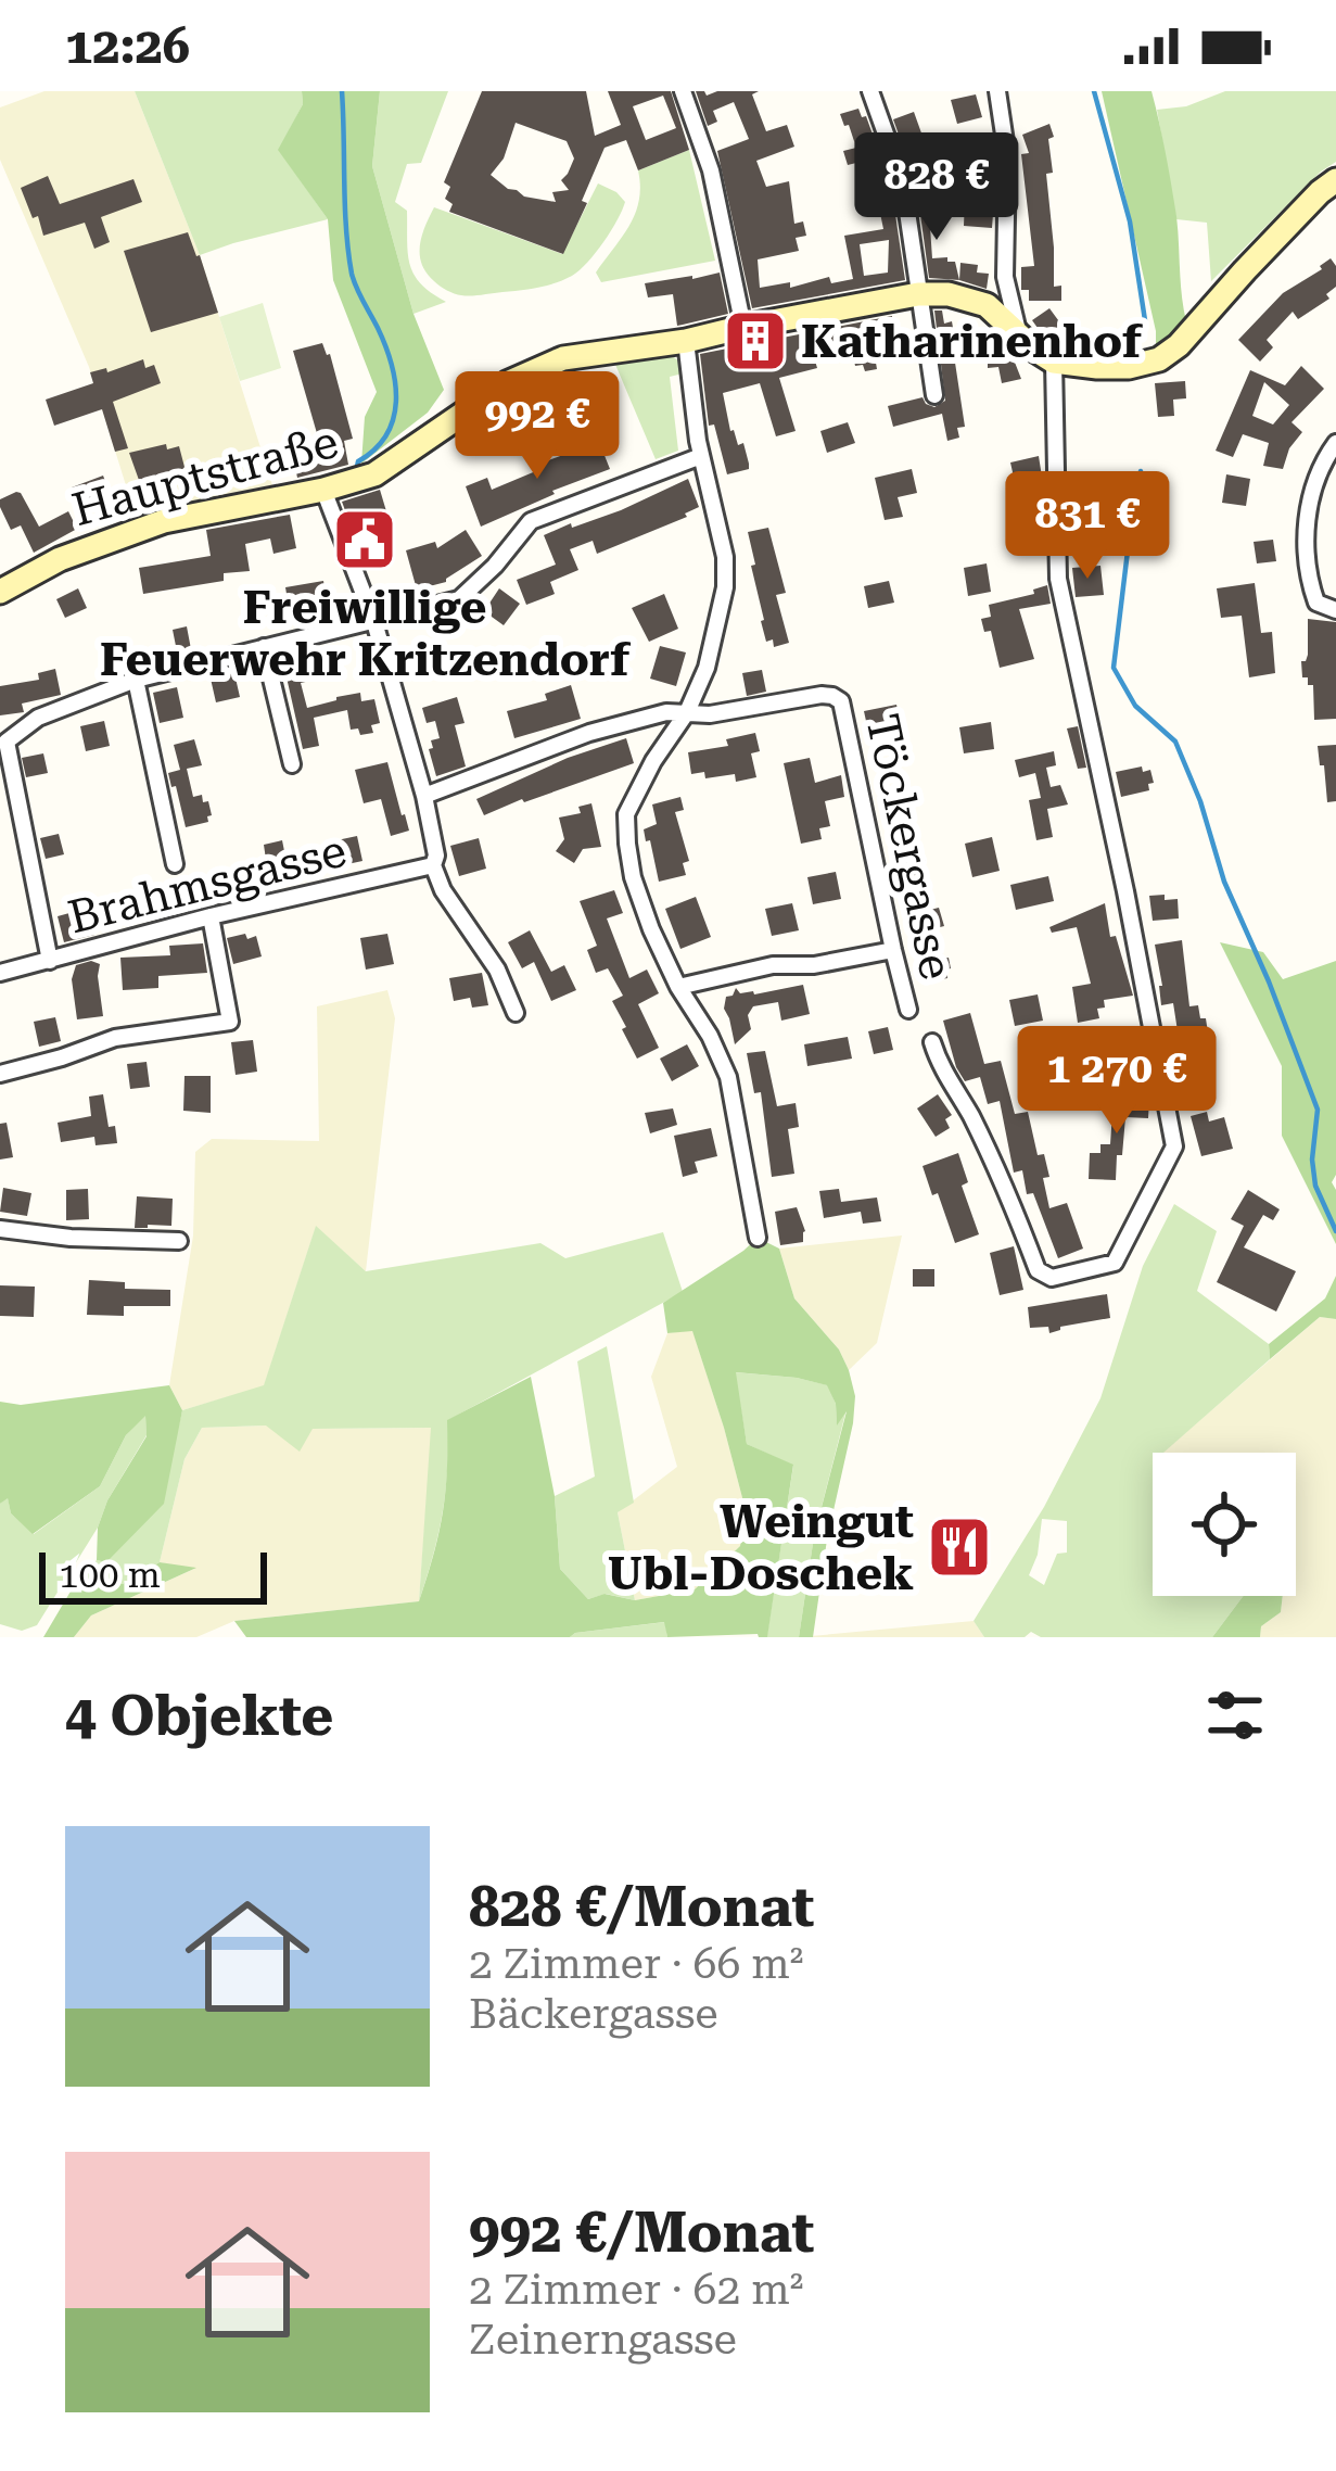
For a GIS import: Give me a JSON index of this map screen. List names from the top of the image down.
{
  "streets": {
    "main road": ["Hauptstraße"],
    "street": ["Töckergasse", "Brahmsgasse"]
  },
  "crossings": [
    ["Hauptstraße", "Töckergasse"]
  ],
  "places": {
    "building": ["Katharinenhof"],
    "public building": ["Freiwillige Feuerwehr Kritzendorf"],
    "restaurant": ["Weingut Ubl-Doschek"]
  },
  "scale_bar": "100 m",
  "page": {
    "status": "12:26",
    "price": [
      "828 €",
      "992 €",
      "831 €",
      "1 270 €"
    ],
    "scale": "100 m",
    "heading": "4 Objekte",
    "list": [
      {
        "name": "828 €/Monat",
        "note": "2 Zimmer · 66 m² · Bäckergasse"
      },
      {
        "name": "992 €/Monat",
        "note": "2 Zimmer · 62 m² · Zeinerngasse"
      }
    ]
  }
}
